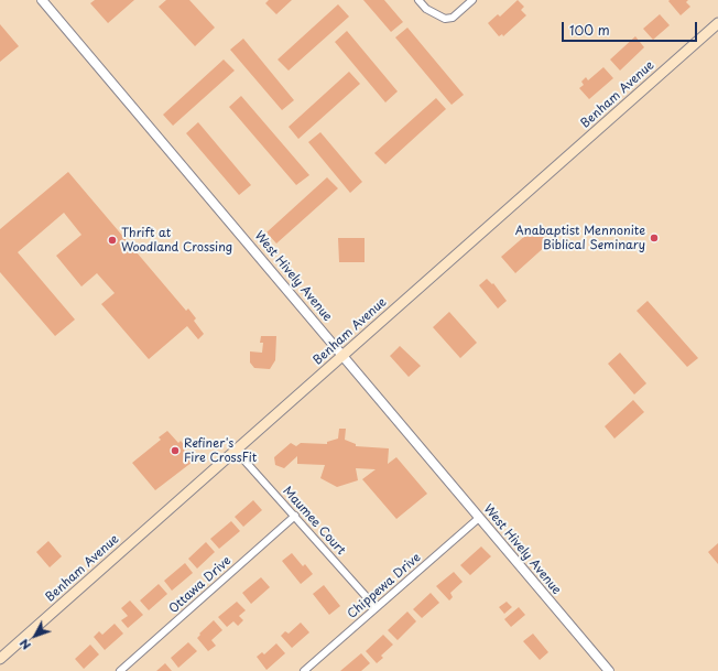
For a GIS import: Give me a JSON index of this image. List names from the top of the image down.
{
  "streets": {
    "main road": ["Benham Avenue"],
    "street": [
      "West Hively Avenue",
      "Maumee Court",
      "Ottawa Drive",
      "Chippewa Drive"
    ]
  },
  "crossings": [
    ["Benham Avenue", "West Hively Avenue"],
    ["Benham Avenue", "Maumee Court"],
    ["West Hively Avenue", "Chippewa Drive"],
    ["Maumee Court", "Ottawa Drive"],
    ["Maumee Court", "Chippewa Drive"]
  ],
  "places": ["Anabaptist Mennonite Biblical Seminary", "Thrift at Woodland Crossing", "Refiner's Fire CrossFit"],
  "scale_bar": "100 m",
  "north": "bottom left"
}
